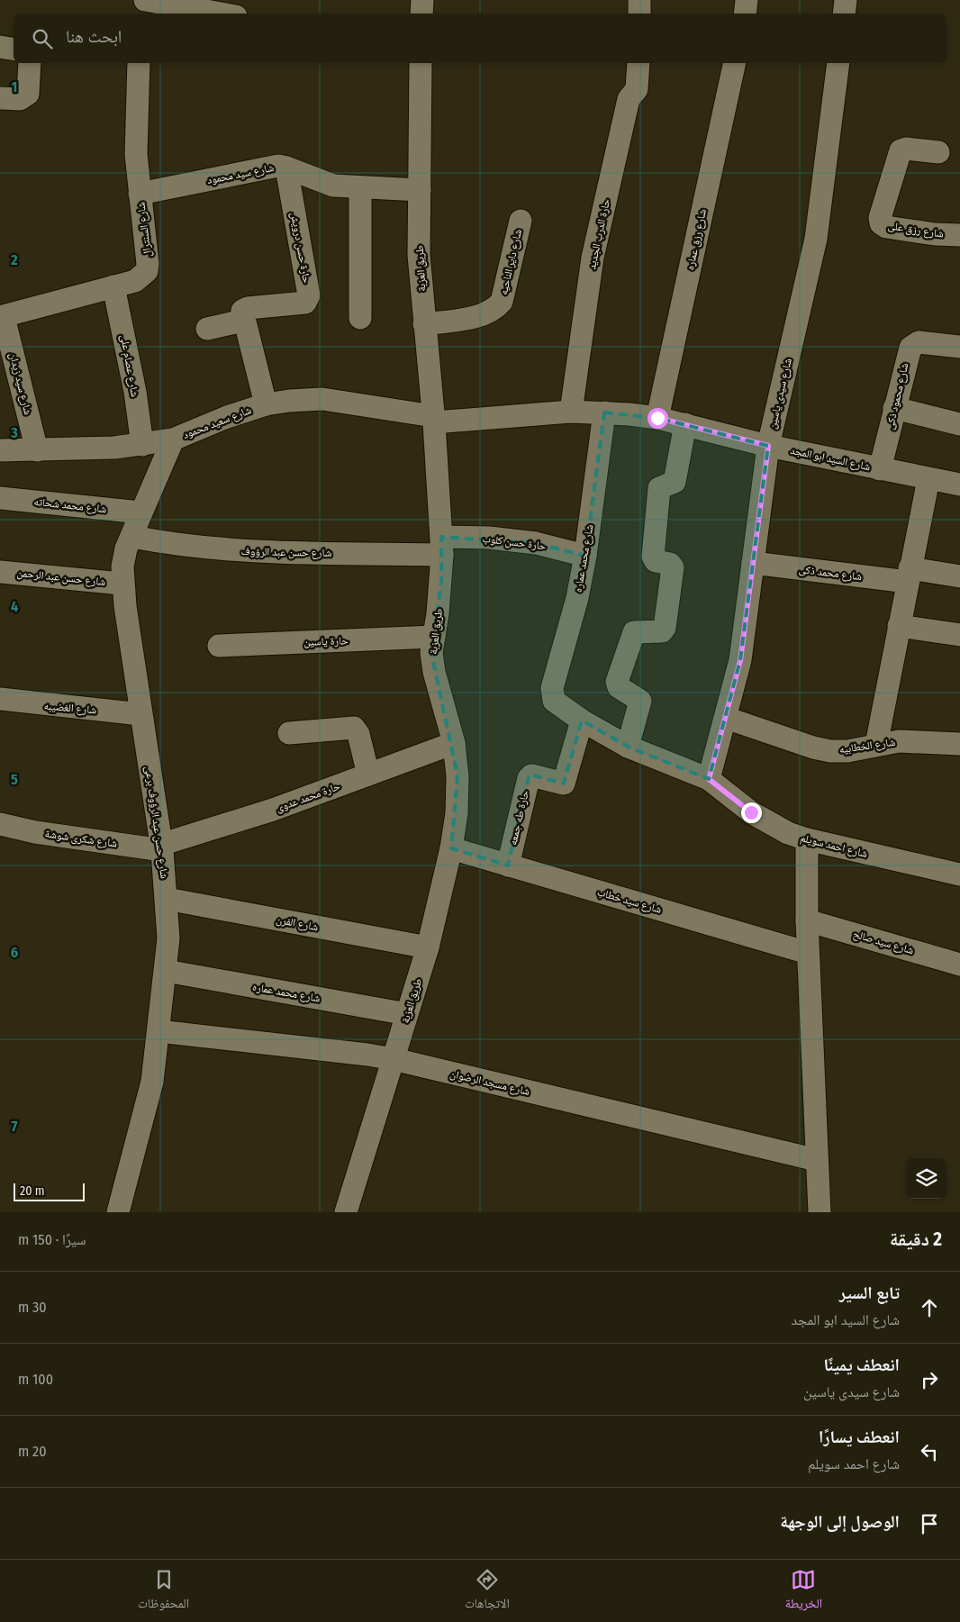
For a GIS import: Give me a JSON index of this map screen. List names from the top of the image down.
{
  "streets": {
    "street": [
      "شارع سيد محمود",
      "شارع السنترال",
      "شارع رزق على",
      "حارة الدرب الجديد",
      "شارع رزق عماره",
      "حارة حسن درويش",
      "شارع داير الناحيه",
      "طريق العزبة",
      "شارع عصام على",
      "شارع سيد زيدان",
      "شارع سيدى ياسين",
      "شارع محمود ذكى",
      "شارع سعيد محمود",
      "شارع السيد ابو المجد",
      "شارع محمد شحاته",
      "حارة حسن كلوب",
      "شارع حسن عبد الرؤوف",
      "شارع محمد عماره",
      "شارع محمد ذكى",
      "شارع حسن عبد الرحمن",
      "حارة ياسين",
      "شارع الغضيبه",
      "شارع الخطابيه",
      "حارة محمد عدوى",
      "حارة طه جمعه",
      "شارع حسن عبد الرؤوف برعى",
      "شارع شكرى شوشة",
      "شارع احمد سويلم",
      "شارع سيد خطاب",
      "شارع الفرن",
      "شارع سيد صالح",
      "شارع مسجد الرضوان"
    ]
  },
  "crossings": [
    ["شارع سيد محمود", "شارع السنترال"],
    ["شارع سيد محمود", "حارة حسن درويش"],
    ["شارع سيد محمود", "طريق العزبة"],
    ["شارع السنترال", "شارع عصام على"],
    ["شارع السنترال", "شارع سيد زيدان"],
    ["حارة الدرب الجديد", "شارع السيد ابو المجد"],
    ["شارع رزق عماره", "شارع السيد ابو المجد"],
    ["شارع داير الناحيه", "طريق العزبة"],
    ["طريق العزبة", "شارع سعيد محمود"],
    ["طريق العزبة", "شارع السيد ابو المجد"],
    ["طريق العزبة", "حارة حسن كلوب"],
    ["طريق العزبة", "شارع حسن عبد الرؤوف"],
    ["طريق العزبة", "شارع محمد عماره"],
    ["طريق العزبة", "حارة ياسين"],
    ["طريق العزبة", "حارة محمد عدوى"],
    ["طريق العزبة", "شارع سيد خطاب"],
    ["طريق العزبة", "شارع الفرن"],
    ["طريق العزبة", "شارع مسجد الرضوان"],
    ["شارع عصام على", "شارع سعيد محمود"],
    ["شارع سيد زيدان", "شارع سعيد محمود"],
    ["شارع سيدى ياسين", "شارع السيد ابو المجد"],
    ["شارع سيدى ياسين", "شارع محمد ذكى"],
    ["شارع سيدى ياسين", "شارع الخطابيه"],
    ["شارع سيدى ياسين", "شارع احمد سويلم"],
    ["شارع محمود ذكى", "شارع السيد ابو المجد"],
    ["شارع سعيد محمود", "شارع السيد ابو المجد"],
    ["شارع سعيد محمود", "شارع حسن عبد الرؤوف برعى"],
    ["شارع السيد ابو المجد", "شارع محمد عماره"],
    ["شارع محمد شحاته", "شارع حسن عبد الرؤوف برعى"],
    ["حارة حسن كلوب", "شارع حسن عبد الرؤوف"],
    ["حارة حسن كلوب", "شارع محمد عماره"],
    ["شارع حسن عبد الرؤوف", "شارع حسن عبد الرؤوف برعى"],
    ["شارع محمد عماره", "شارع حسن عبد الرؤوف برعى"],
    ["شارع محمد عماره", "شارع احمد سويلم"],
    ["شارع حسن عبد الرحمن", "شارع حسن عبد الرؤوف برعى"],
    ["شارع الغضيبه", "شارع حسن عبد الرؤوف برعى"],
    ["حارة محمد عدوى", "شارع حسن عبد الرؤوف برعى"],
    ["حارة محمد عدوى", "شارع شكرى شوشة"],
    ["حارة طه جمعه", "شارع احمد سويلم"],
    ["حارة طه جمعه", "شارع سيد خطاب"],
    ["شارع حسن عبد الرؤوف برعى", "شارع شكرى شوشة"],
    ["شارع حسن عبد الرؤوف برعى", "شارع الفرن"],
    ["شارع حسن عبد الرؤوف برعى", "شارع مسجد الرضوان"]
  ],
  "scale_bar": "20 m",
  "page": {
    "search": "ابحث هنا",
    "scale": "20 m",
    "heading": ["2 دقيقة", "سيرًا · 150 m"],
    "list": [
      ["تابع السير", "شارع السيد ابو المجد", "30 m"],
      ["انعطف يمينًا", "شارع سيدى ياسين", "100 m"],
      ["انعطف يسارًا", "شارع احمد سويلم", "20 m"],
      "الوصول إلى الوجهة"
    ],
    "nav": ["الخريطة", "الاتجاهات", "المحفوظات"]
  },
  "grid": {
    "rows": [
      "1",
      "2",
      "3",
      "4",
      "5",
      "6",
      "7"
    ]
  }
}
